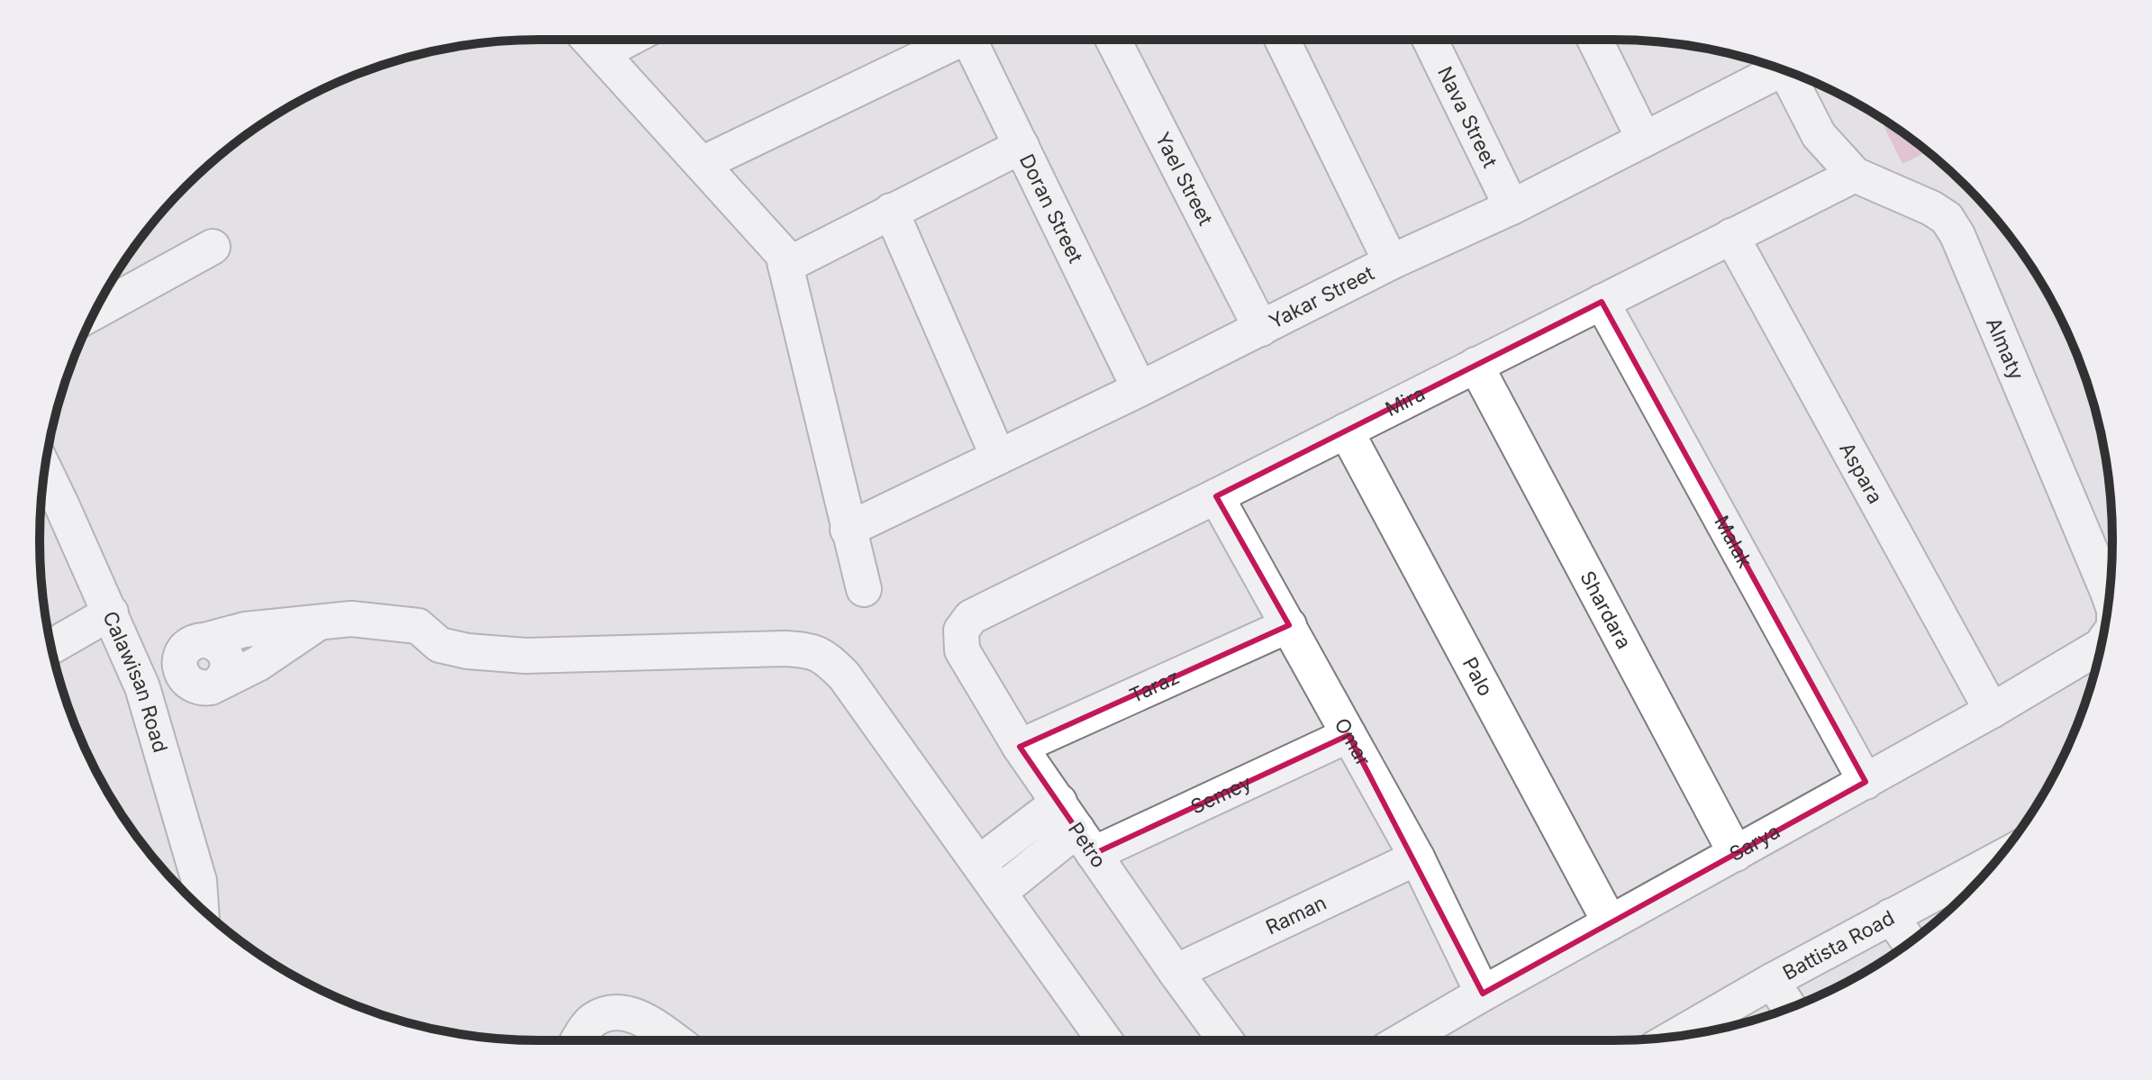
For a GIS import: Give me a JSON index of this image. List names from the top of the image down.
{
  "streets": {
    "street": [
      "Nava Street",
      "Yael Street",
      "Doran Street",
      "Yakar Street",
      "Almaty",
      "Mira",
      "Aspara",
      "Malak",
      "Shardara",
      "Palo",
      "Calawisan Road",
      "Taraz",
      "Omar",
      "Semey",
      "Sarya",
      "Petro",
      "Raman",
      "Battista Road"
    ]
  },
  "crossings": [
    ["Nava Street", "Yakar Street"],
    ["Yael Street", "Yakar Street"],
    ["Doran Street", "Yakar Street"],
    ["Almaty", "Mira"],
    ["Mira", "Aspara"],
    ["Mira", "Malak"],
    ["Mira", "Shardara"],
    ["Mira", "Palo"],
    ["Mira", "Omar"],
    ["Mira", "Petro"],
    ["Aspara", "Sarya"],
    ["Malak", "Sarya"],
    ["Shardara", "Sarya"],
    ["Palo", "Sarya"],
    ["Taraz", "Omar"],
    ["Taraz", "Petro"],
    ["Omar", "Semey"],
    ["Omar", "Sarya"],
    ["Omar", "Raman"],
    ["Semey", "Petro"],
    ["Petro", "Raman"]
  ]
}
